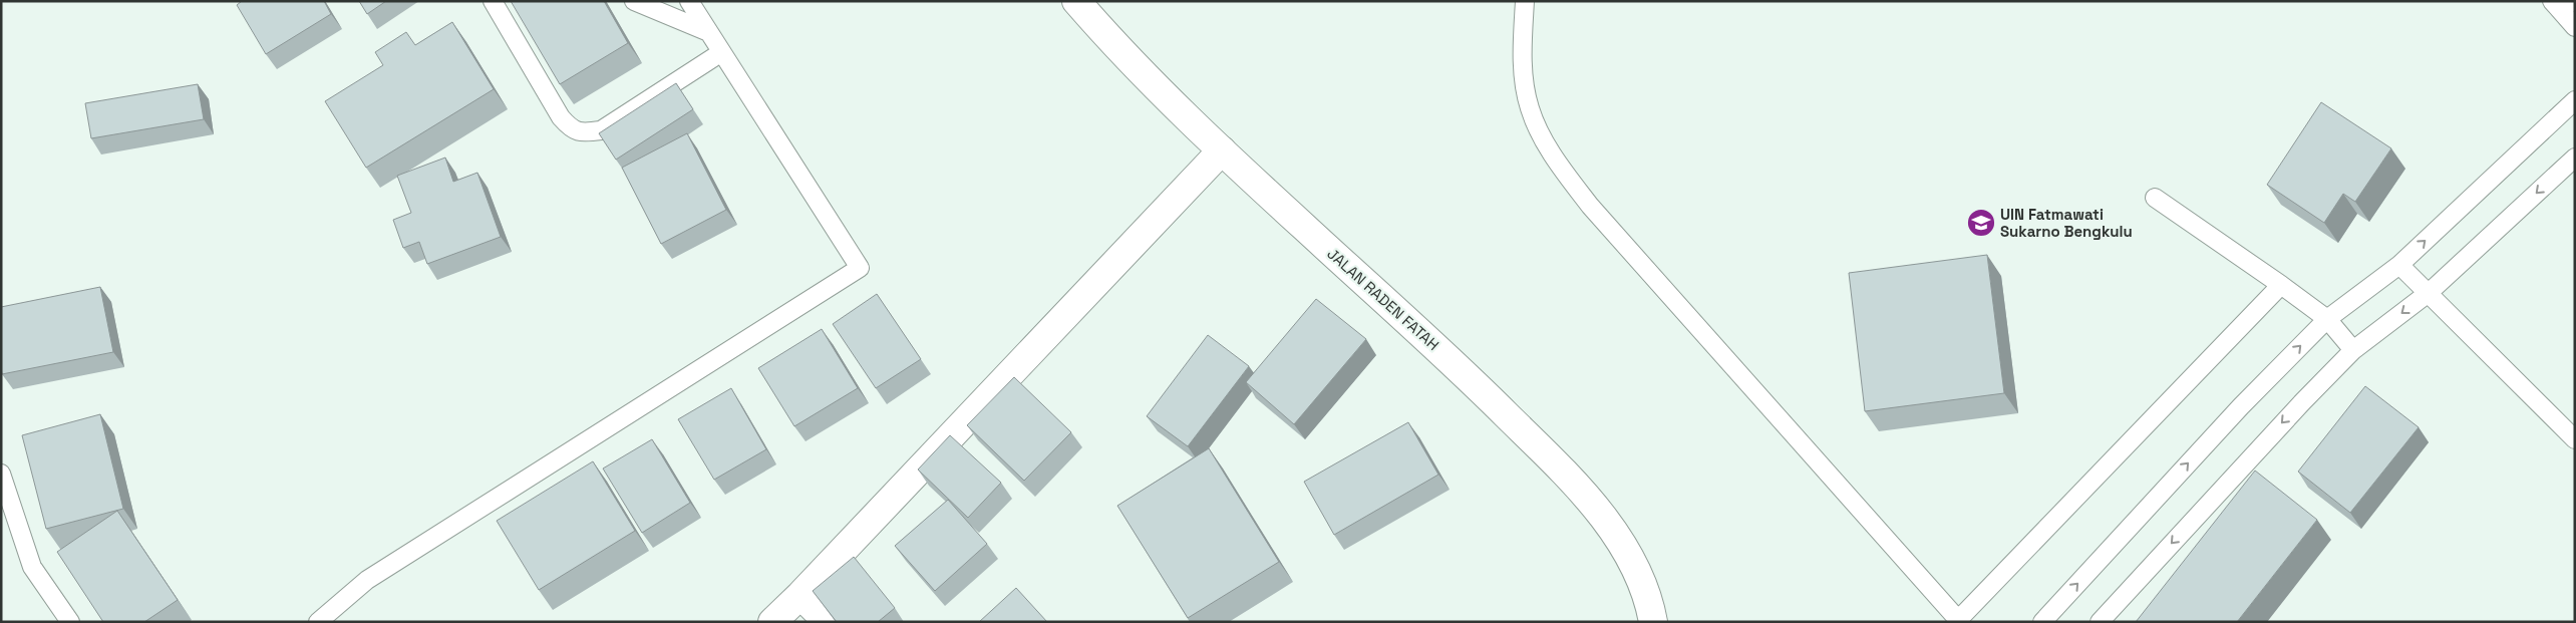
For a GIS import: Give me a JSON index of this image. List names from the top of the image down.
{
  "streets": {
    "main road": ["JALAN RADEN FATAH"]
  },
  "places": {
    "school or university": ["UIN Fatmawati Sukarno Bengkulu"]
  }
}
